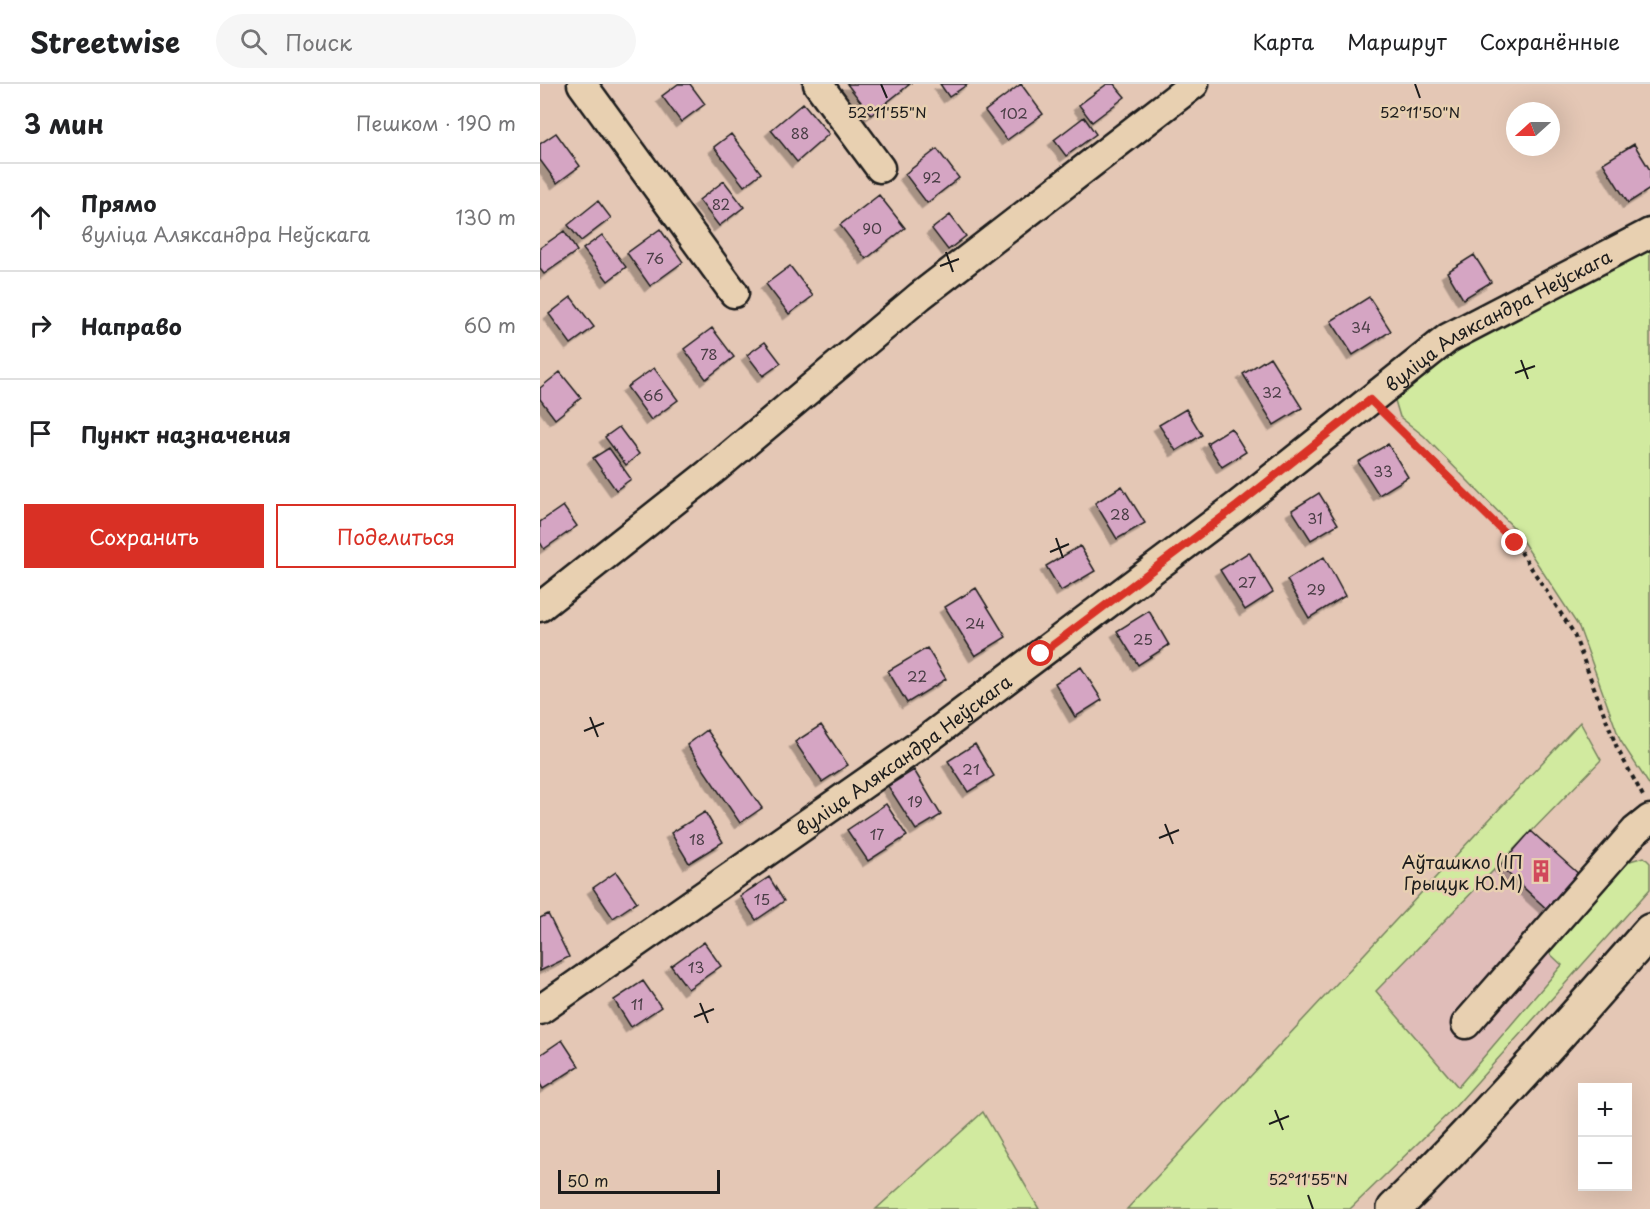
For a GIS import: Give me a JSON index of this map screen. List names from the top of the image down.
{
  "streets": {
    "street": ["вуліца Аляксандра Неўскага"]
  },
  "places": {
    "building": ["Аўташкло (ІП Грыцук Ю.М)"]
  },
  "house_numbers": [
    "102",
    "88",
    "92",
    "82",
    "90",
    "76",
    "34",
    "78",
    "32",
    "66",
    "33",
    "28",
    "31",
    "27",
    "29",
    "24",
    "25",
    "22",
    "21",
    "19",
    "17",
    "18",
    "15",
    "13",
    "11"
  ],
  "scale_bar": "50 m",
  "north": "left",
  "page": {
    "header": "Streetwise",
    "search": "Поиск",
    "nav": ["Карта", "Маршрут", "Сохранённые"],
    "heading": ["3 мин", "Пешком · 190 m"],
    "list": [
      ["Прямо", "вуліца Аляксандра Неўскага", "130 m"],
      ["Направо", "60 m"],
      "Пункт назначения"
    ],
    "buttons": ["Сохранить", "Поделиться"],
    "map_buttons": ["+", "−"],
    "scale": "50 m"
  },
  "coordinates": ["52°11'55\"N", "52°11'50\"N"]
}
